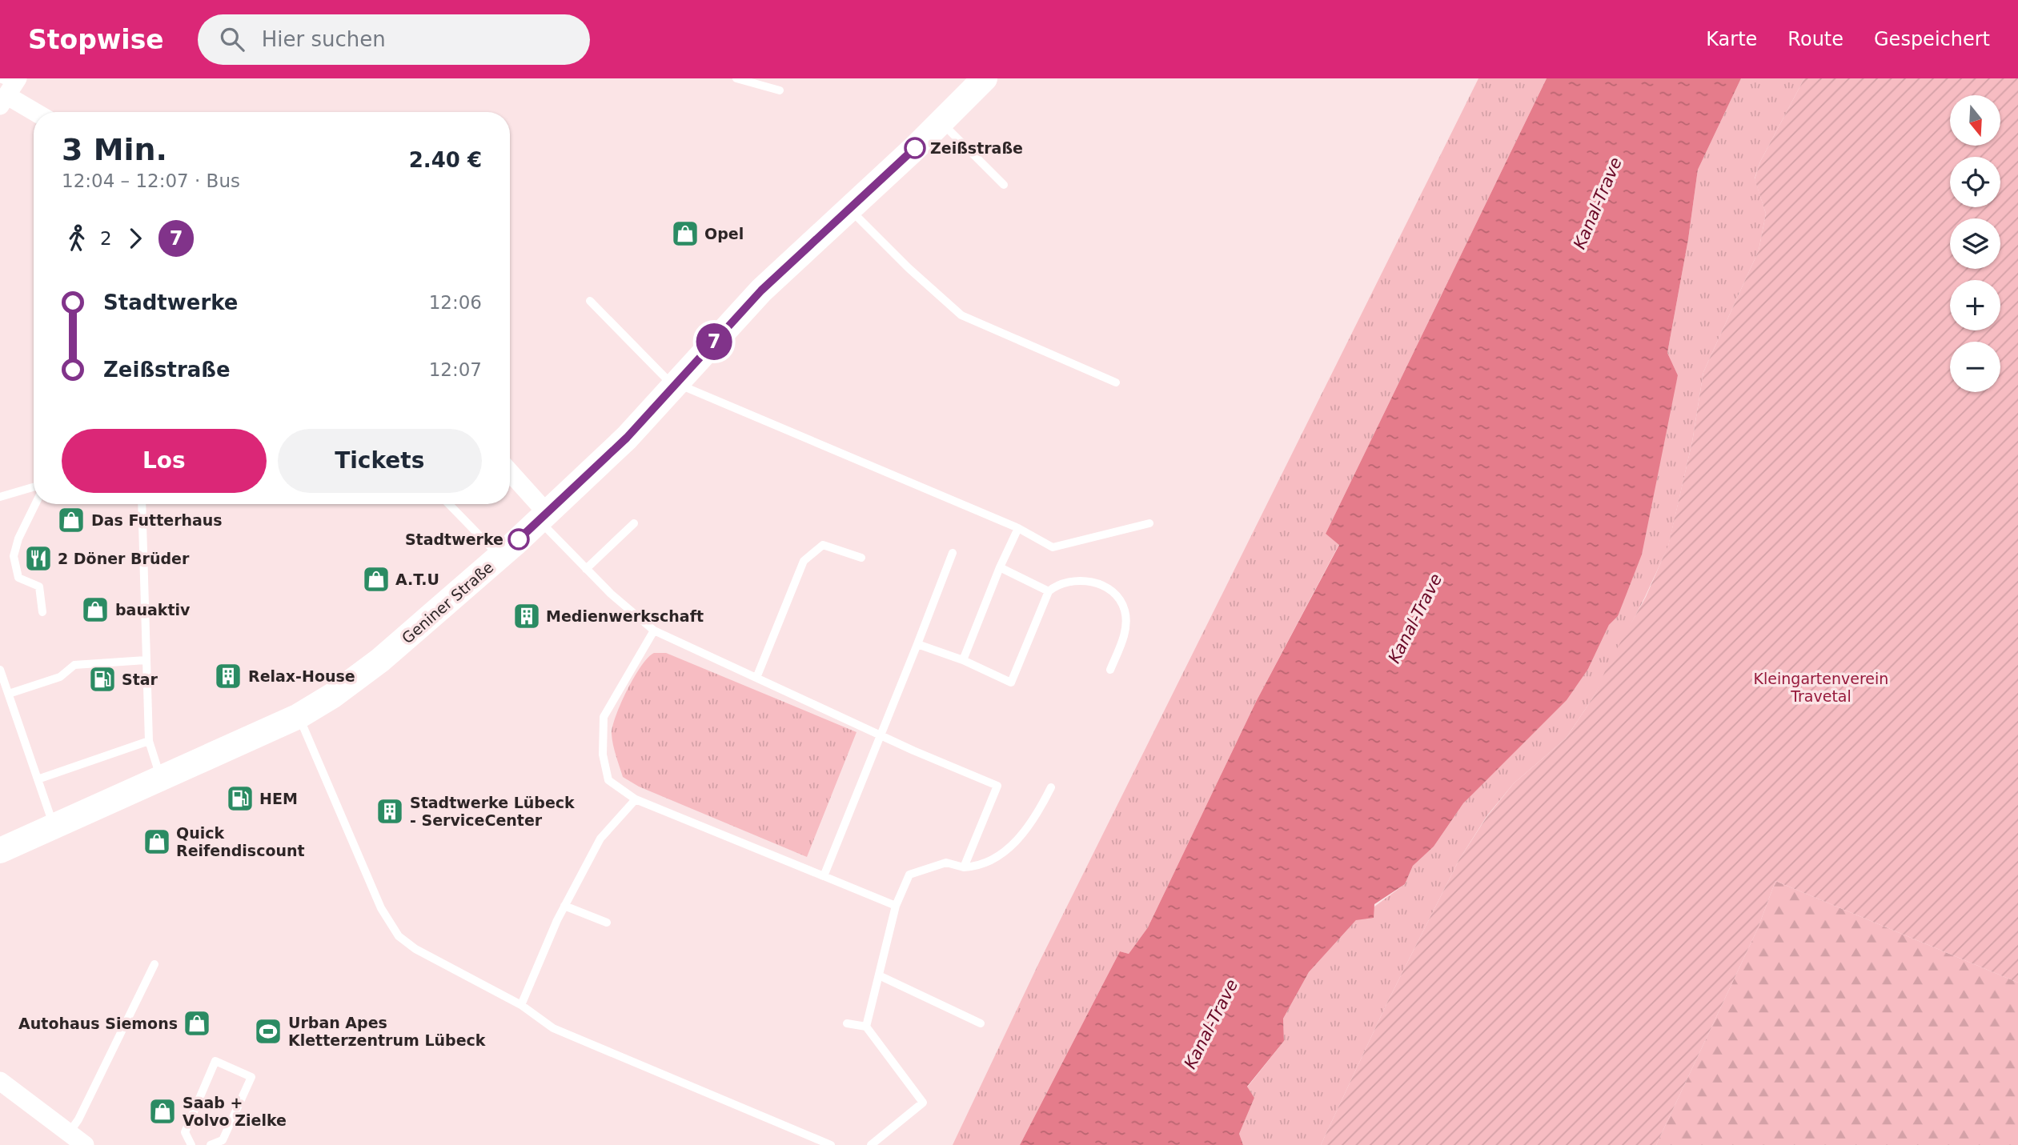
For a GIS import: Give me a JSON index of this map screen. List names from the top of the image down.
{
  "streets": {
    "main road": ["Geniner Straße"]
  },
  "water": ["Kanal-Trave"],
  "parks": ["Kleingartenverein Travetal"],
  "places": {
    "other": ["Zeißstraße", "Stadtwerke"],
    "shop": [
      "Opel",
      "Das Futterhaus",
      "A.T.U",
      "bauaktiv",
      "Quick Reifendiscount",
      "Autohaus Siemons",
      "Saab + Volvo Zielke"
    ],
    "restaurant": ["2 Döner Brüder"],
    "building": ["Medienwerkschaft", "Relax-House", "Stadtwerke Lübeck - ServiceCenter"],
    "fuel station": ["Star", "HEM"],
    "sports": ["Urban Apes Kletterzentrum Lübeck"]
  },
  "lines": ["bus line 7"],
  "north": "bottom",
  "page": {
    "header": "Stopwise",
    "search": "Hier suchen",
    "nav": ["Karte", "Route", "Gespeichert"],
    "on_map": "7",
    "map_buttons": ["+", "−"],
    "heading": ["3 Min.", "12:04 – 12:07 · Bus", "2.40 €"],
    "legs": ["2", "7"],
    "list": [
      {
        "name": "Stadtwerke",
        "value": "12:06"
      },
      {
        "name": "Zeißstraße",
        "value": "12:07"
      }
    ],
    "buttons": ["Los", "Tickets"]
  }
}
